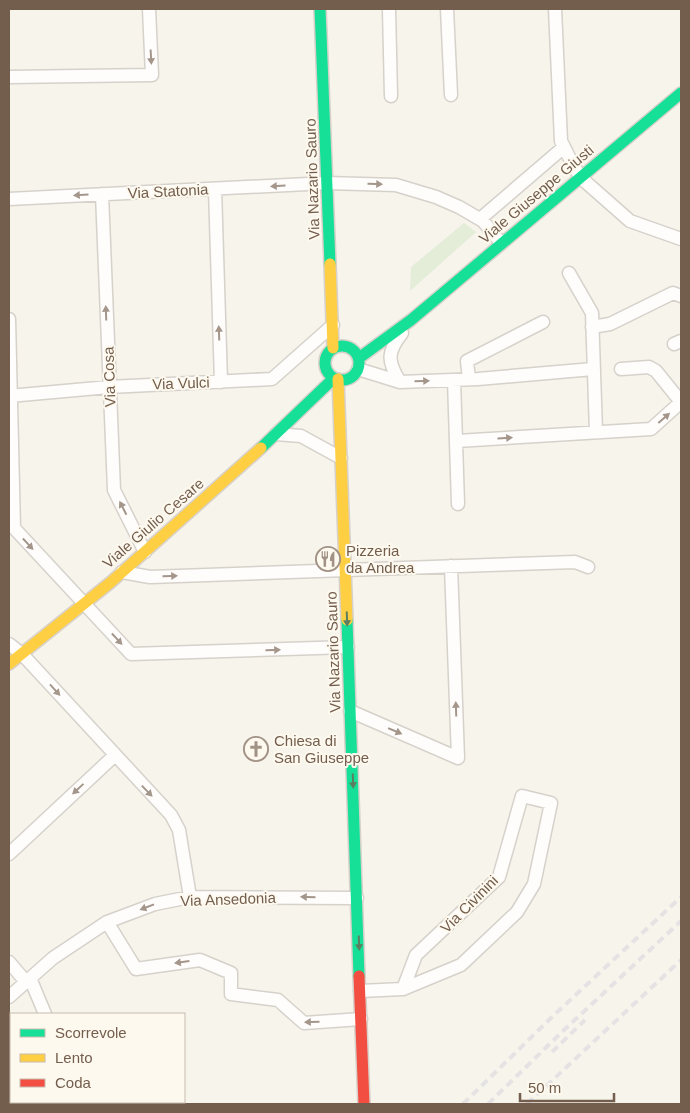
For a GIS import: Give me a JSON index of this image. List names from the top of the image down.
{
  "streets": {
    "street": [
      "Via Nazario Sauro",
      "Via Statonia",
      "Viale Giuseppe Giusti",
      "Via Cosa",
      "Via Vulci",
      "Viale Giulio Cesare",
      "Via Ansedonia",
      "Via Civinini"
    ]
  },
  "crossings": [
    ["Via Nazario Sauro", "Via Statonia"],
    ["Via Nazario Sauro", "Viale Giuseppe Giusti"],
    ["Via Nazario Sauro", "Via Vulci"],
    ["Via Nazario Sauro", "Viale Giulio Cesare"],
    ["Via Nazario Sauro", "Via Ansedonia"],
    ["Via Nazario Sauro", "Via Civinini"],
    ["Via Statonia", "Viale Giuseppe Giusti"],
    ["Via Statonia", "Via Cosa"],
    ["Viale Giuseppe Giusti", "Viale Giulio Cesare"],
    ["Via Cosa", "Via Vulci"],
    ["Via Cosa", "Viale Giulio Cesare"]
  ],
  "one_way": ["Via Ansedonia"],
  "places": {
    "restaurant": ["Pizzeria da Andrea"],
    "church": ["Chiesa di San Giuseppe"]
  },
  "legend": ["Scorrevole", "Lento", "Coda"],
  "scale_bar": "50 m"
}
